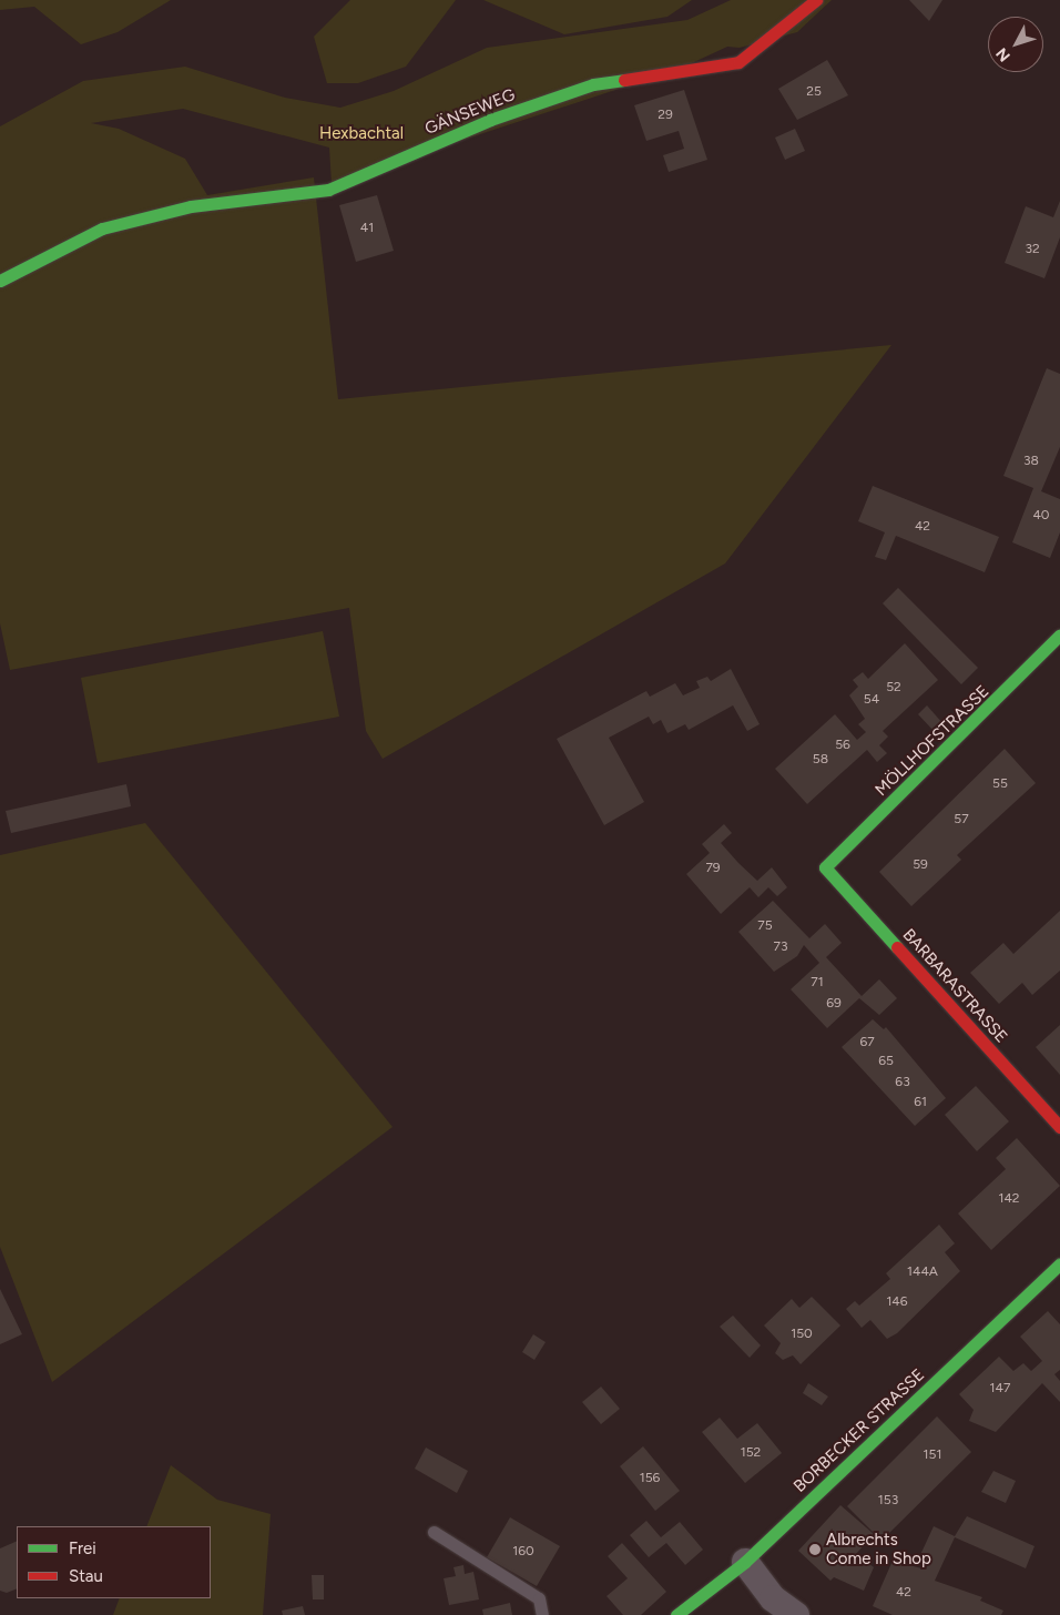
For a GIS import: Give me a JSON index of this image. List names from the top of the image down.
{
  "streets": {
    "street": [
      "GÄNSEWEG",
      "MÖLLHOFSTRASSE",
      "BARBARASTRASSE",
      "BORBECKER STRASSE"
    ]
  },
  "crossings": [
    ["MÖLLHOFSTRASSE", "BARBARASTRASSE"]
  ],
  "parks": ["Hexbachtal"],
  "places": ["Albrechts Come in Shop"],
  "house_numbers": [
    "25",
    "29",
    "41",
    "32",
    "38",
    "40",
    "42",
    "52",
    "54",
    "56",
    "58",
    "55",
    "57",
    "59",
    "79",
    "75",
    "73",
    "71",
    "69",
    "67",
    "65",
    "63",
    "61",
    "142",
    "144A",
    "146",
    "150",
    "147",
    "152",
    "151",
    "156",
    "153",
    "160",
    "42"
  ],
  "legend": ["Frei", "Stau"],
  "north": "bottom left"
}
